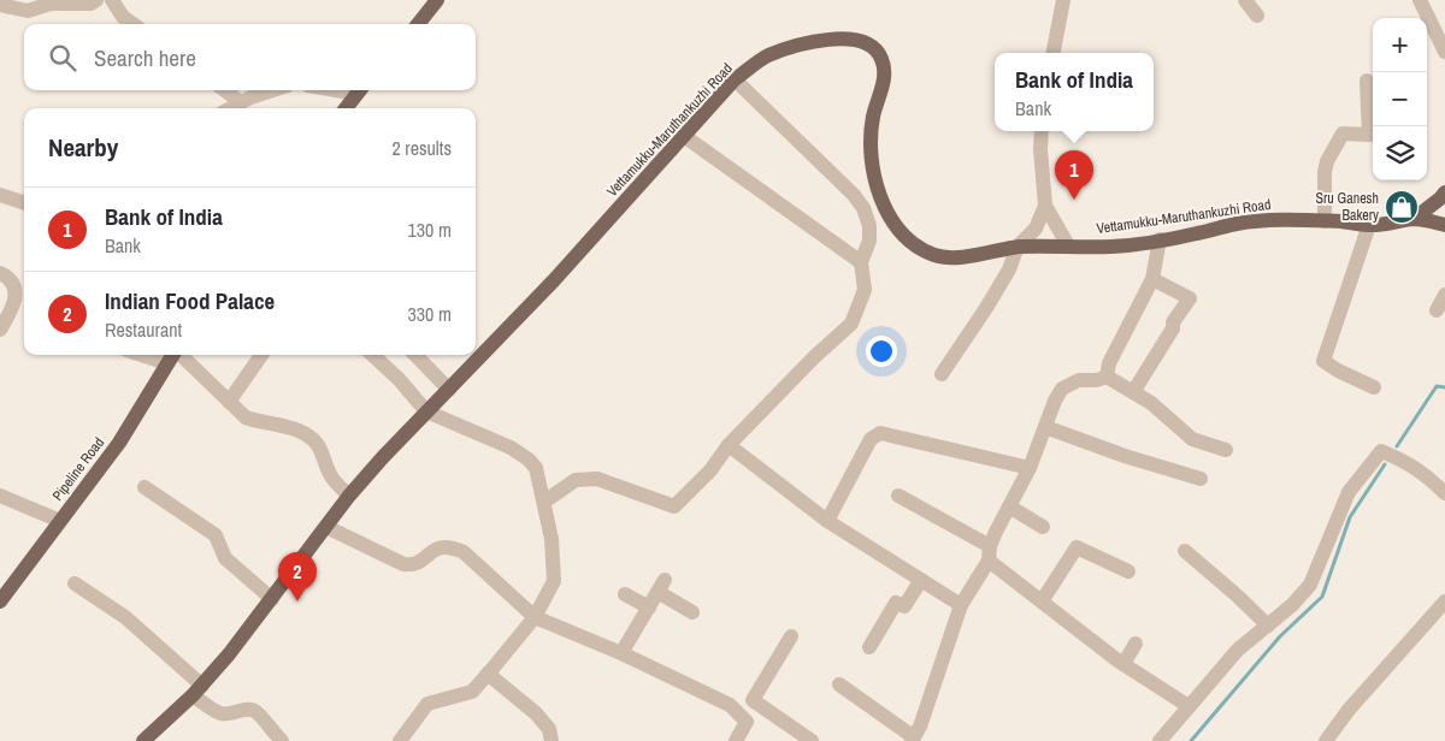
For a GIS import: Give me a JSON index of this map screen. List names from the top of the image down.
{
  "streets": {
    "main road": ["Vettamukku-Maruthankuzhi Road", "Pipeline Road"]
  },
  "places": {
    "shop": ["Sru Ganesh Bakery"]
  },
  "page": {
    "map_buttons": ["+", "−"],
    "search": "Search here",
    "popup": ["Bank of India", "Bank"],
    "heading": ["Nearby", "2 results"],
    "pins": ["1", "2"],
    "list": [
      {
        "mark": "1",
        "name": "Bank of India",
        "note": "Bank",
        "value": "130 m"
      },
      {
        "mark": "2",
        "name": "Indian Food Palace",
        "note": "Restaurant",
        "value": "330 m"
      }
    ]
  }
}
